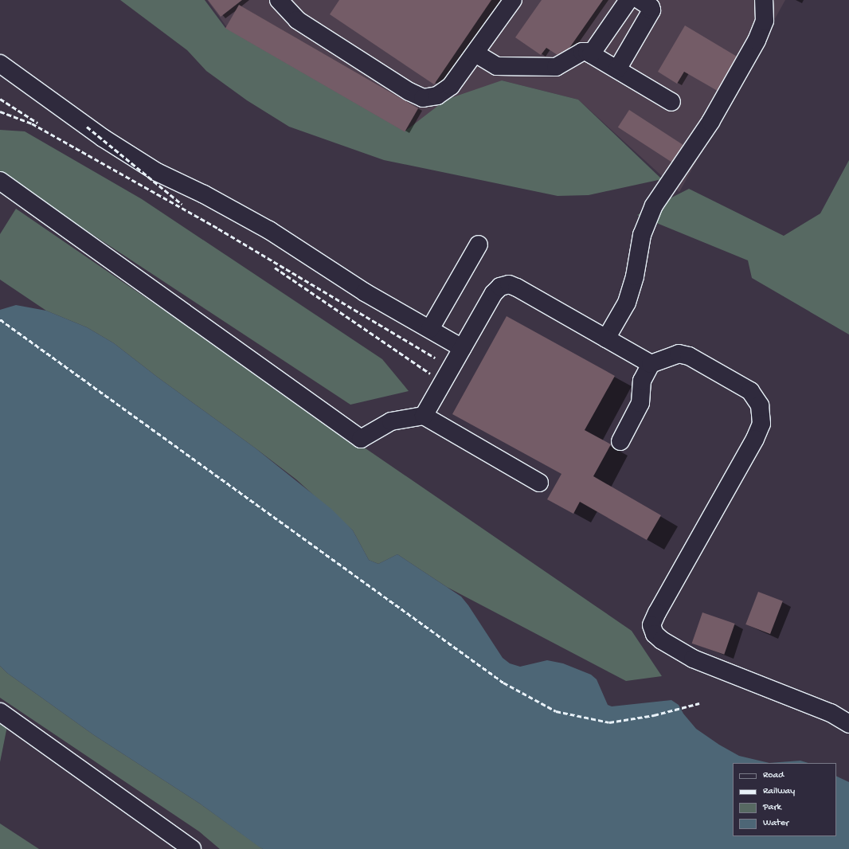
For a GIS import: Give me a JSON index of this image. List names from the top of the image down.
{
  "legend": [
    "Road",
    "Railway",
    "Park",
    "Water"
  ]
}
